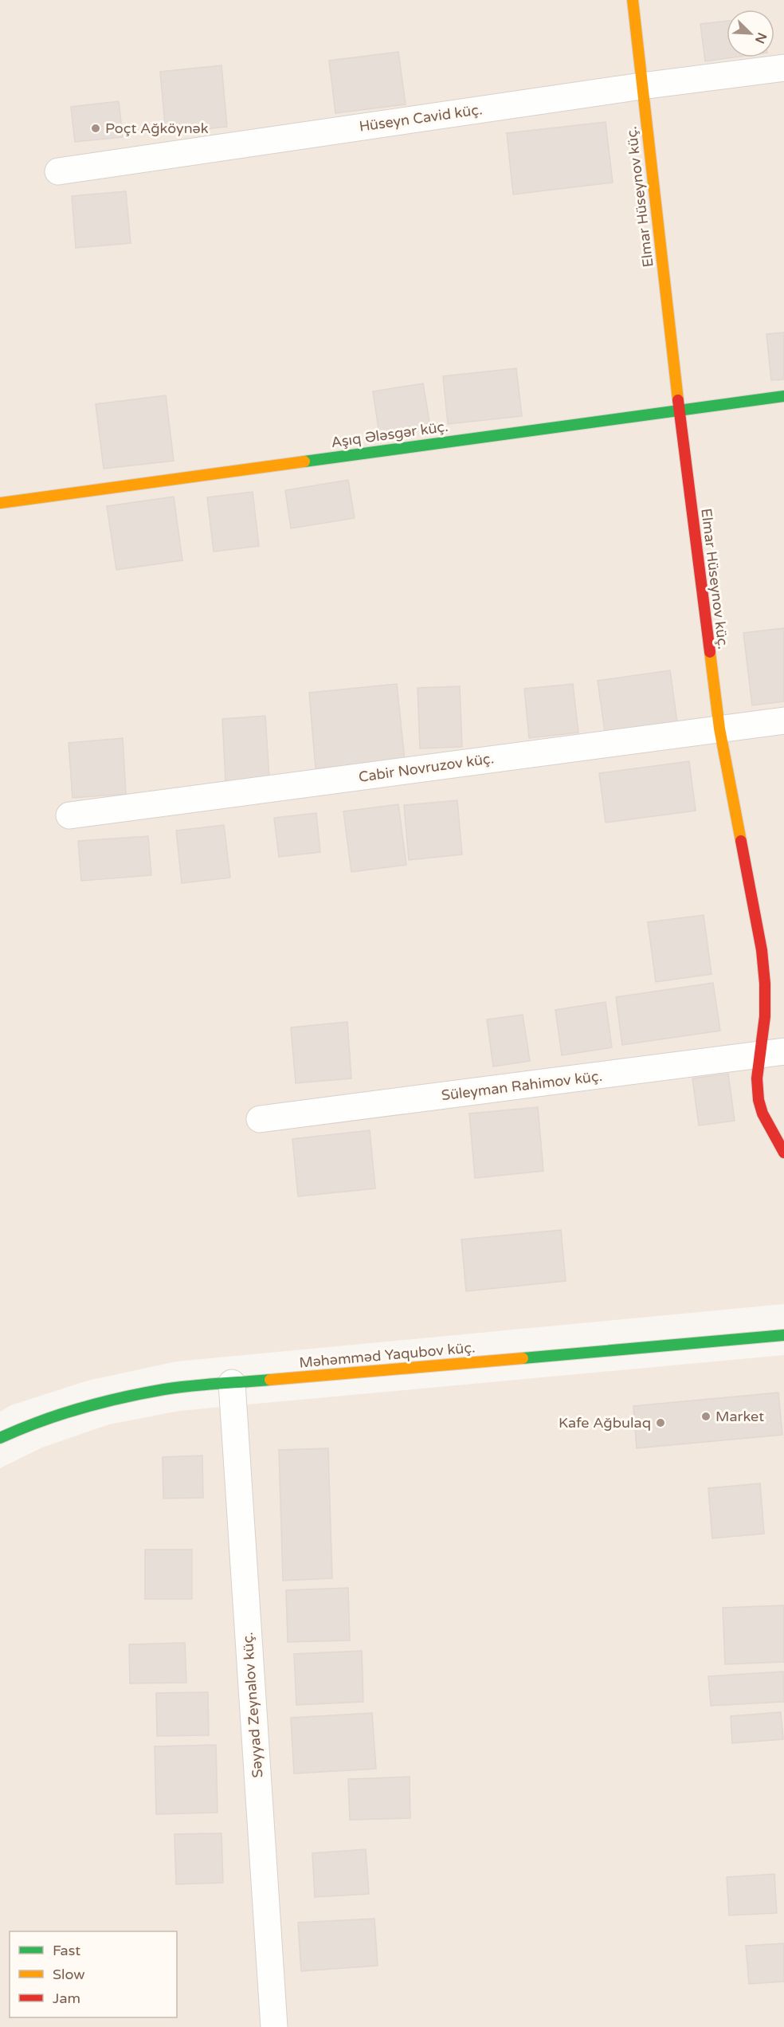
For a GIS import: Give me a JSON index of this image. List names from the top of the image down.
{
  "streets": {
    "street": [
      "Hüseyn Cavid küç.",
      "Elmar Hüseynov küç.",
      "Aşıq Ələsgər küç.",
      "Cabir Novruzov küç.",
      "Süleyman Rahimov küç.",
      "Məhəmməd Yaqubov küç.",
      "Səyyad Zeynalov küç."
    ]
  },
  "crossings": [
    ["Hüseyn Cavid küç.", "Elmar Hüseynov küç."],
    ["Elmar Hüseynov küç.", "Aşıq Ələsgər küç."],
    ["Elmar Hüseynov küç.", "Cabir Novruzov küç."],
    ["Elmar Hüseynov küç.", "Süleyman Rahimov küç."],
    ["Məhəmməd Yaqubov küç.", "Səyyad Zeynalov küç."]
  ],
  "places": ["Poçt Ağköynək", "Market", "Kafe Ağbulaq"],
  "legend": ["Fast", "Slow", "Jam"],
  "north": "bottom right"
}
